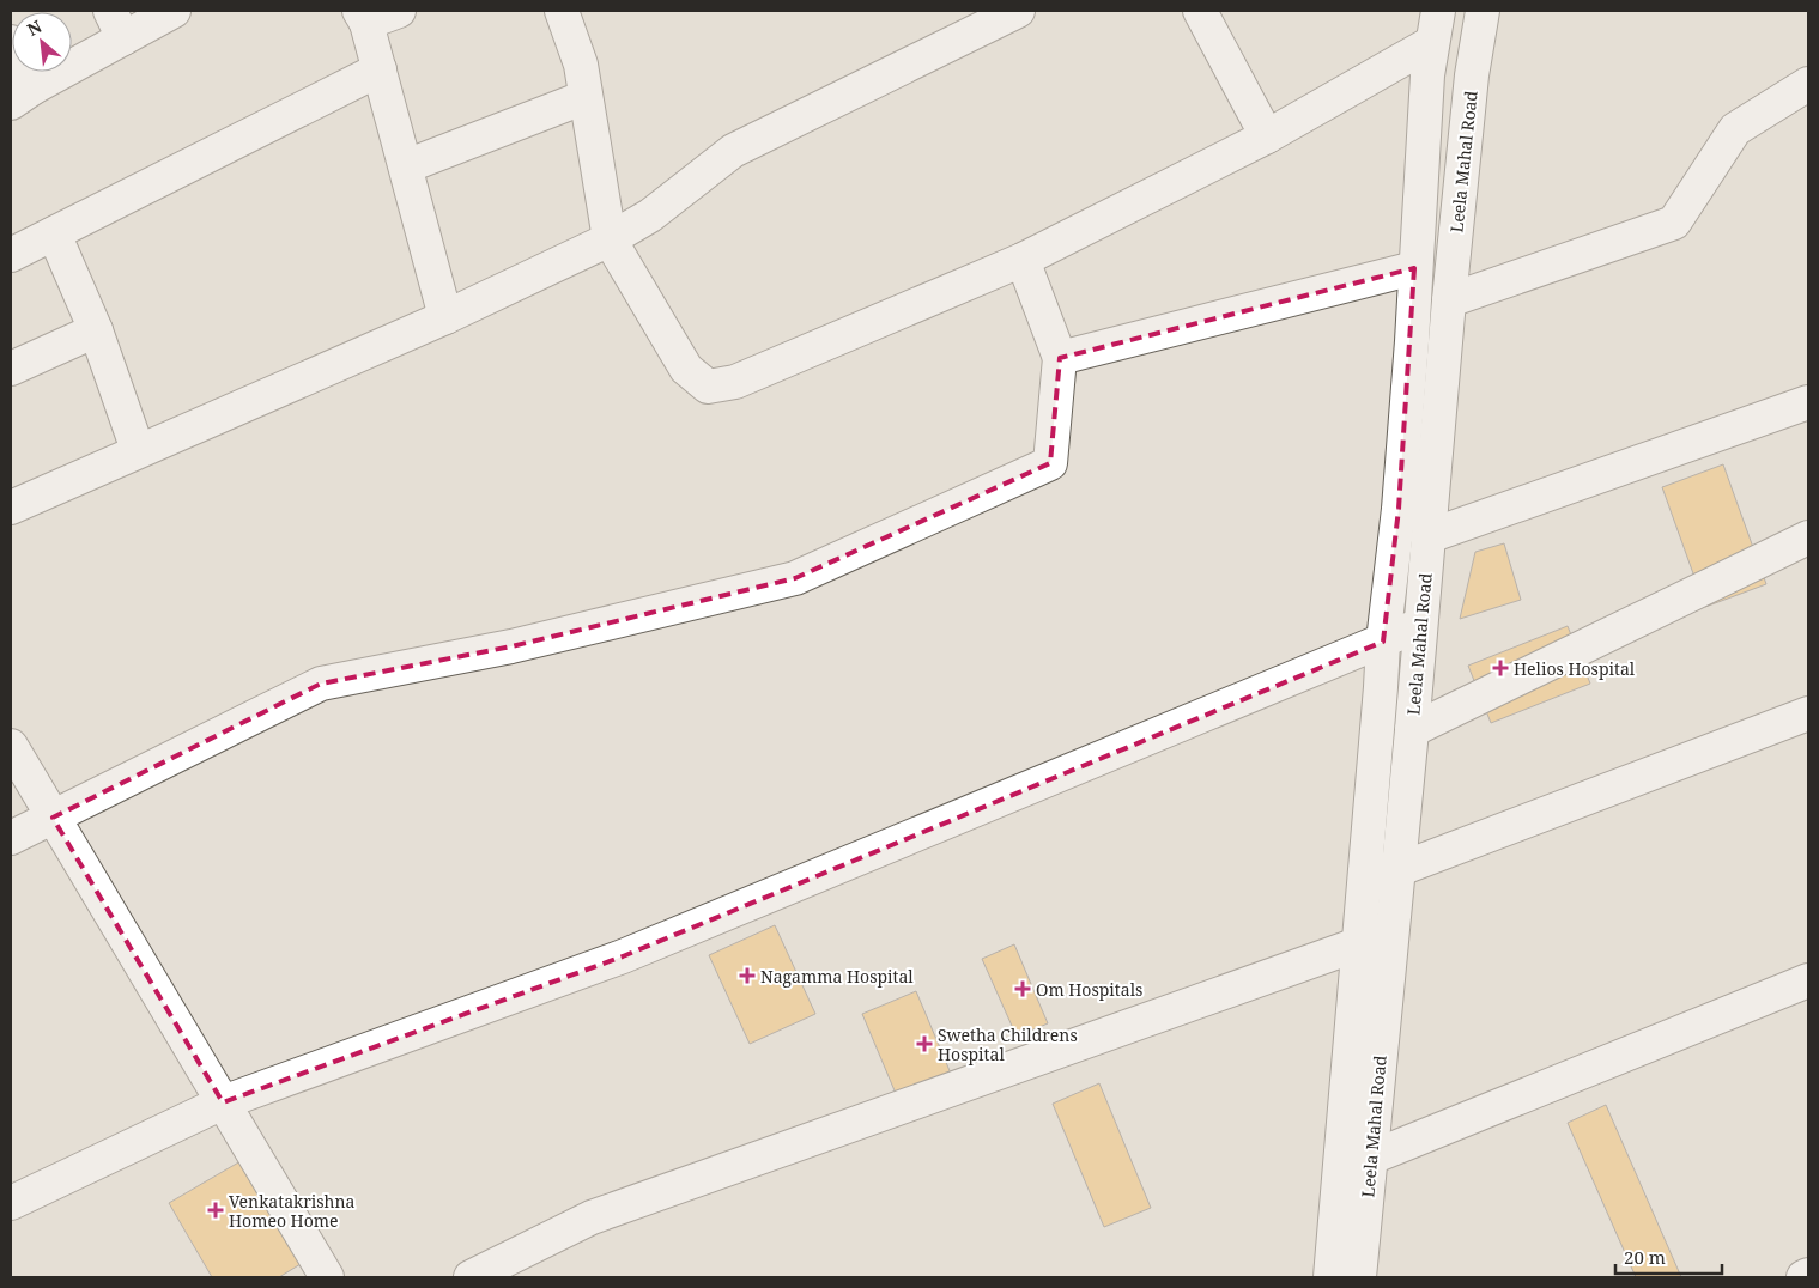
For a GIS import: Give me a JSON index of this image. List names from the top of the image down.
{
  "streets": {
    "street": ["Leela Mahal Road"]
  },
  "places": {
    "health": [
      "Helios Hospital",
      "Nagamma Hospital",
      "Om Hospitals",
      "Swetha Childrens Hospital",
      "Venkatakrishna Homeo Home"
    ]
  },
  "scale_bar": "20 m",
  "north": "top left"
}
